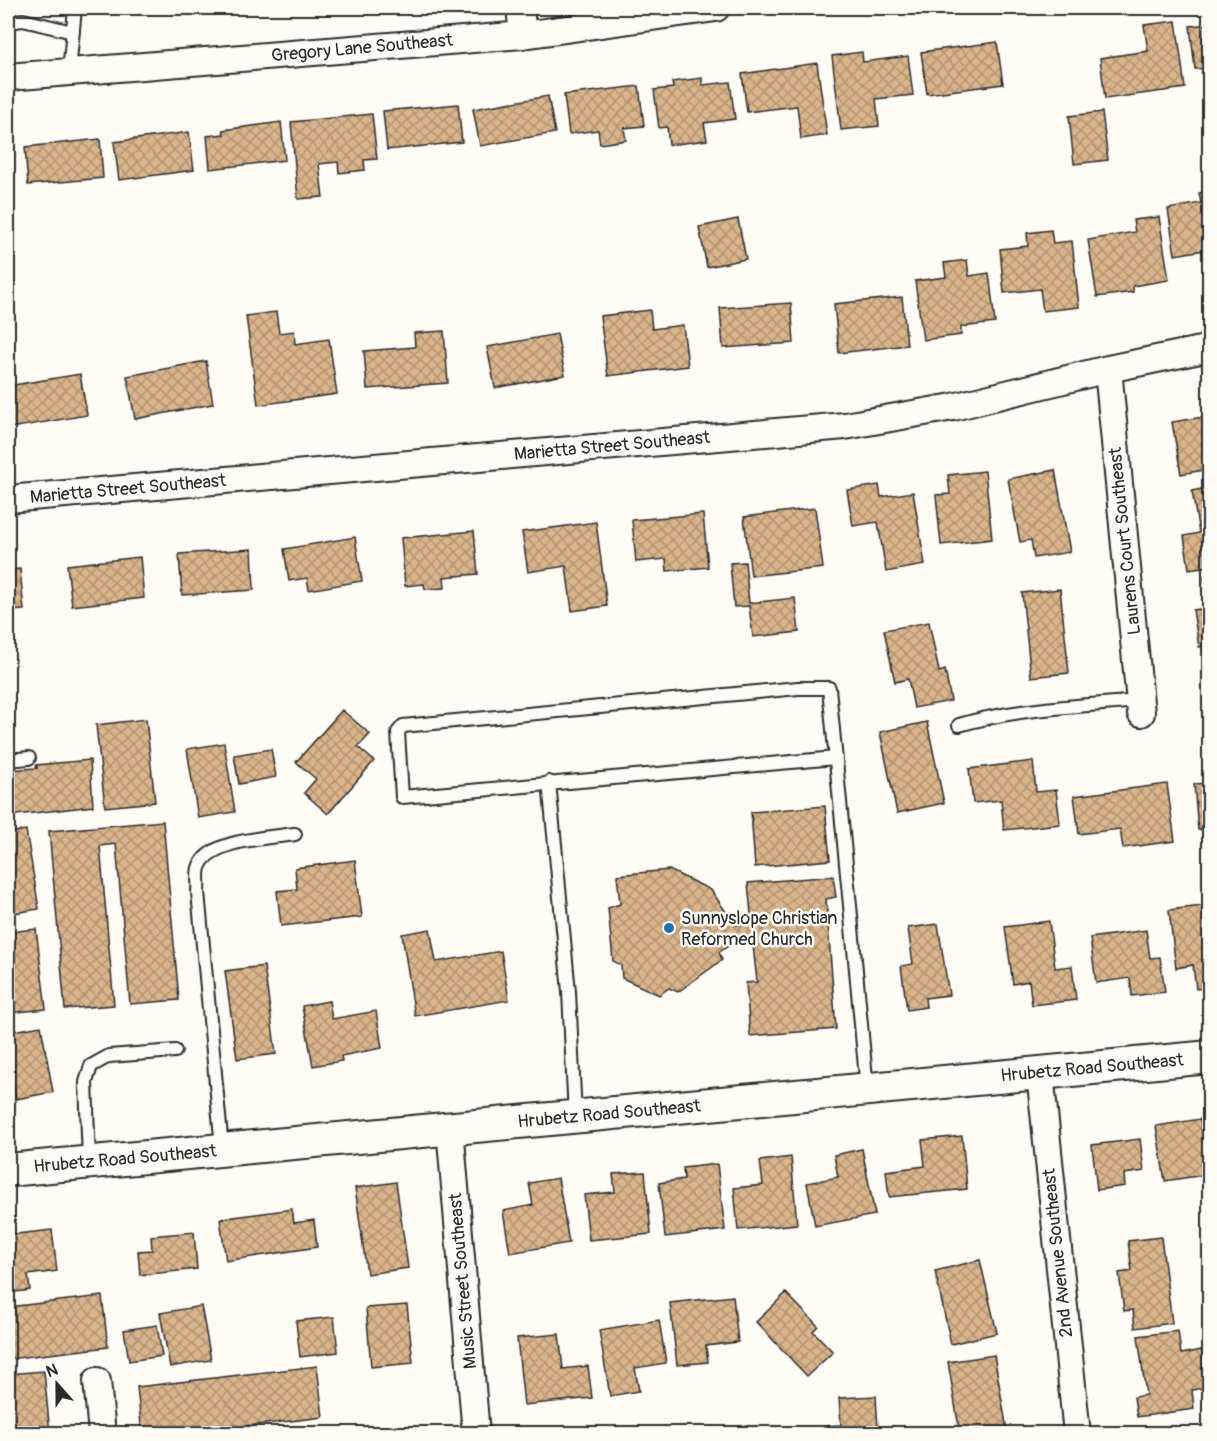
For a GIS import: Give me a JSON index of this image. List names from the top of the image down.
{
  "streets": {
    "street": [
      "Gregory Lane Southeast",
      "Marietta Street Southeast",
      "Laurens Court Southeast",
      "Hrubetz Road Southeast",
      "2nd Avenue Southeast",
      "Music Street Southeast"
    ]
  },
  "crossings": [
    ["Marietta Street Southeast", "Laurens Court Southeast"],
    ["Hrubetz Road Southeast", "2nd Avenue Southeast"],
    ["Hrubetz Road Southeast", "Music Street Southeast"]
  ],
  "places": ["Sunnyslope Christian Reformed Church"],
  "north": "top"
}
